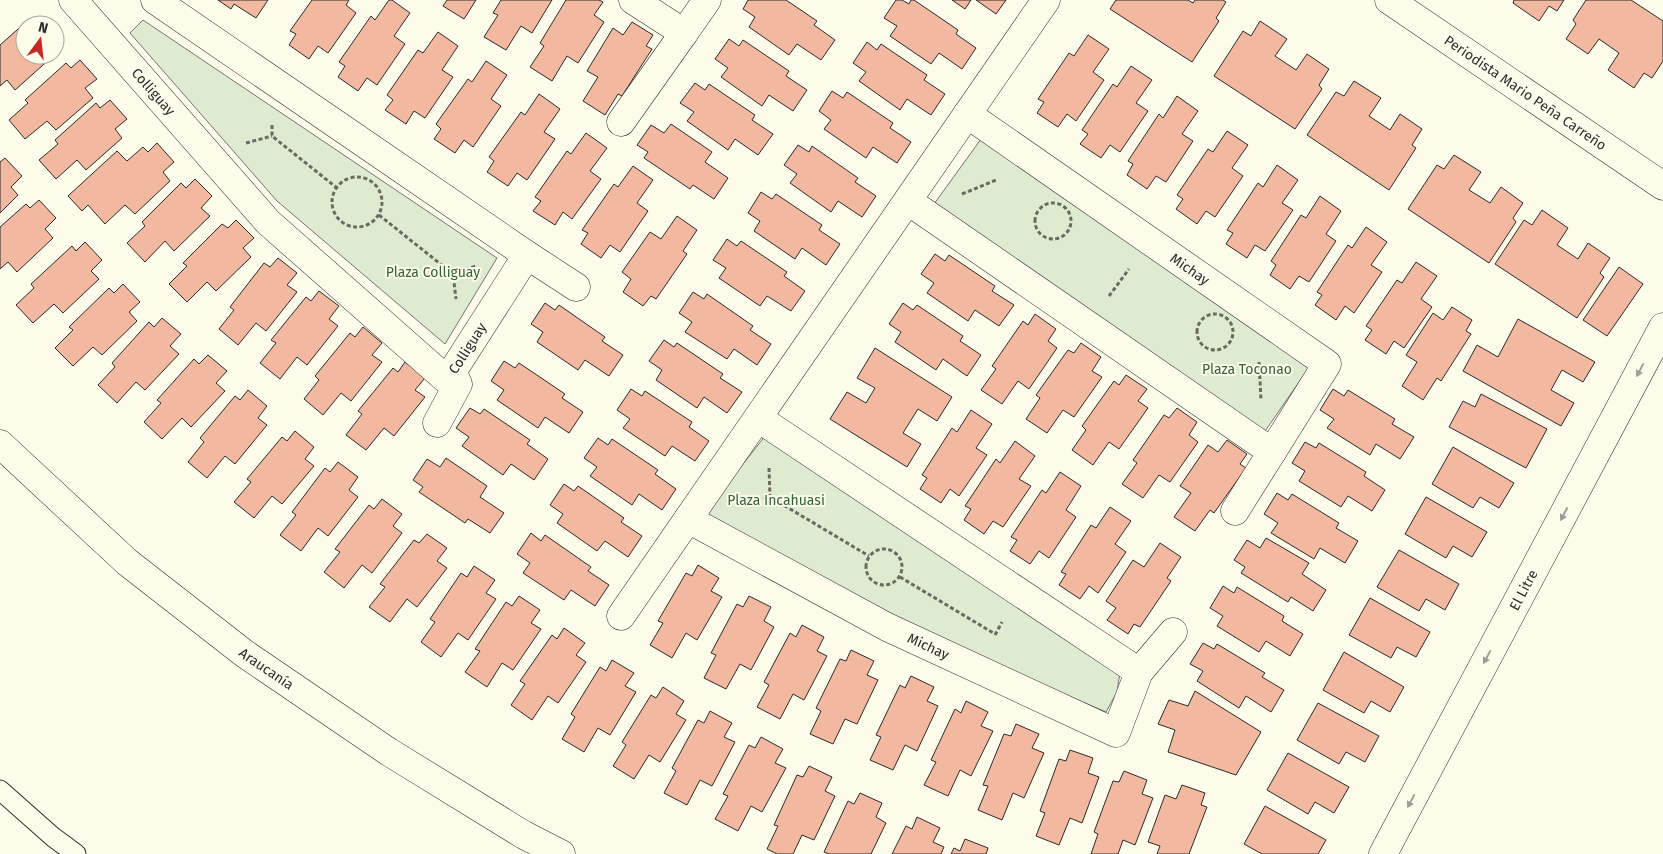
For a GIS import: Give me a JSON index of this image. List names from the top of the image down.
{
  "streets": {
    "street": [
      "Colliguay",
      "Periodista Mario Peña Carreño",
      "Michay",
      "El Litre",
      "Araucanía"
    ]
  },
  "one_way": ["El Litre"],
  "parks": ["Plaza Colliguay", "Plaza Toconao", "Plaza Incahuasi"],
  "north": "top"
}
